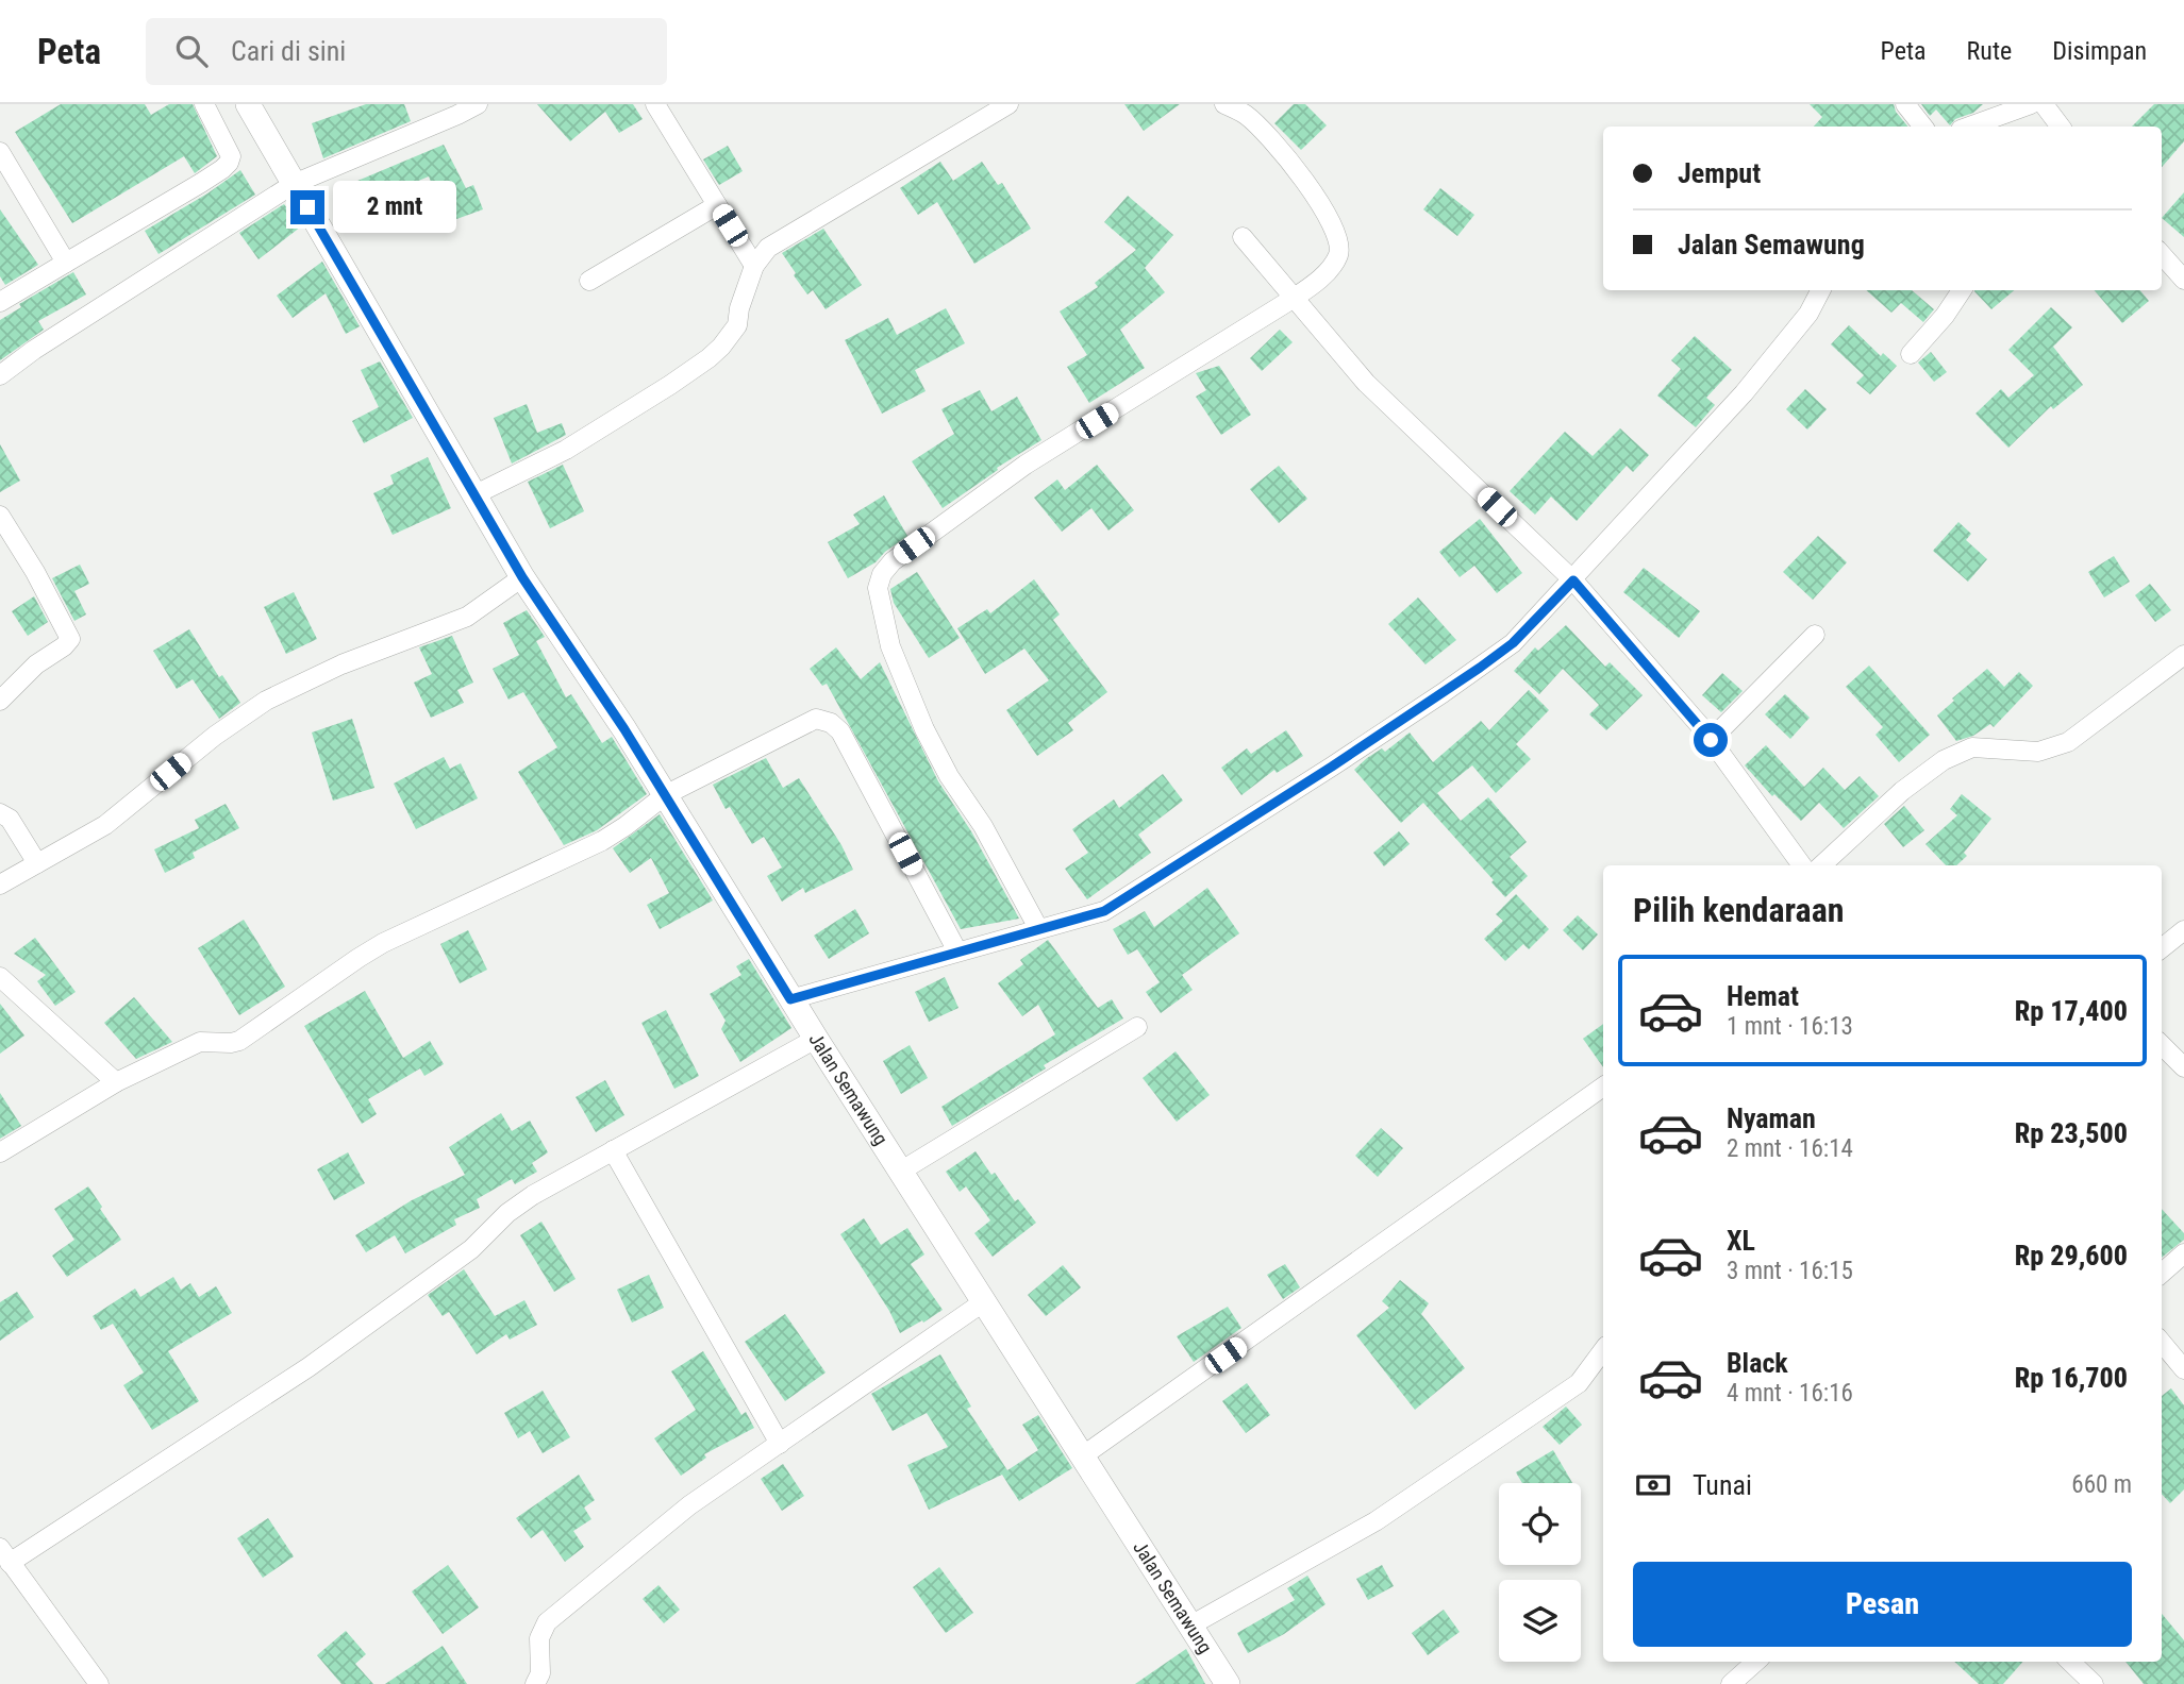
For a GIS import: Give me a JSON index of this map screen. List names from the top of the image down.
{
  "streets": {
    "street": ["Jalan Semawung"]
  },
  "page": {
    "header": "Peta",
    "search": "Cari di sini",
    "nav": ["Peta", "Rute", "Disimpan"],
    "banner": ["Jemput", "Jalan Semawung"],
    "bubble": "2 mnt",
    "heading": "Pilih kendaraan",
    "list": [
      {
        "name": "Hemat",
        "note": "1 mnt · 16:13",
        "value": "Rp 17,400"
      },
      {
        "name": "Nyaman",
        "note": "2 mnt · 16:14",
        "value": "Rp 23,500"
      },
      {
        "name": "XL",
        "note": "3 mnt · 16:15",
        "value": "Rp 29,600"
      },
      {
        "name": "Black",
        "note": "4 mnt · 16:16",
        "value": "Rp 16,700"
      }
    ],
    "pay": ["Tunai", "660 m"],
    "buttons": "Pesan"
  }
}
